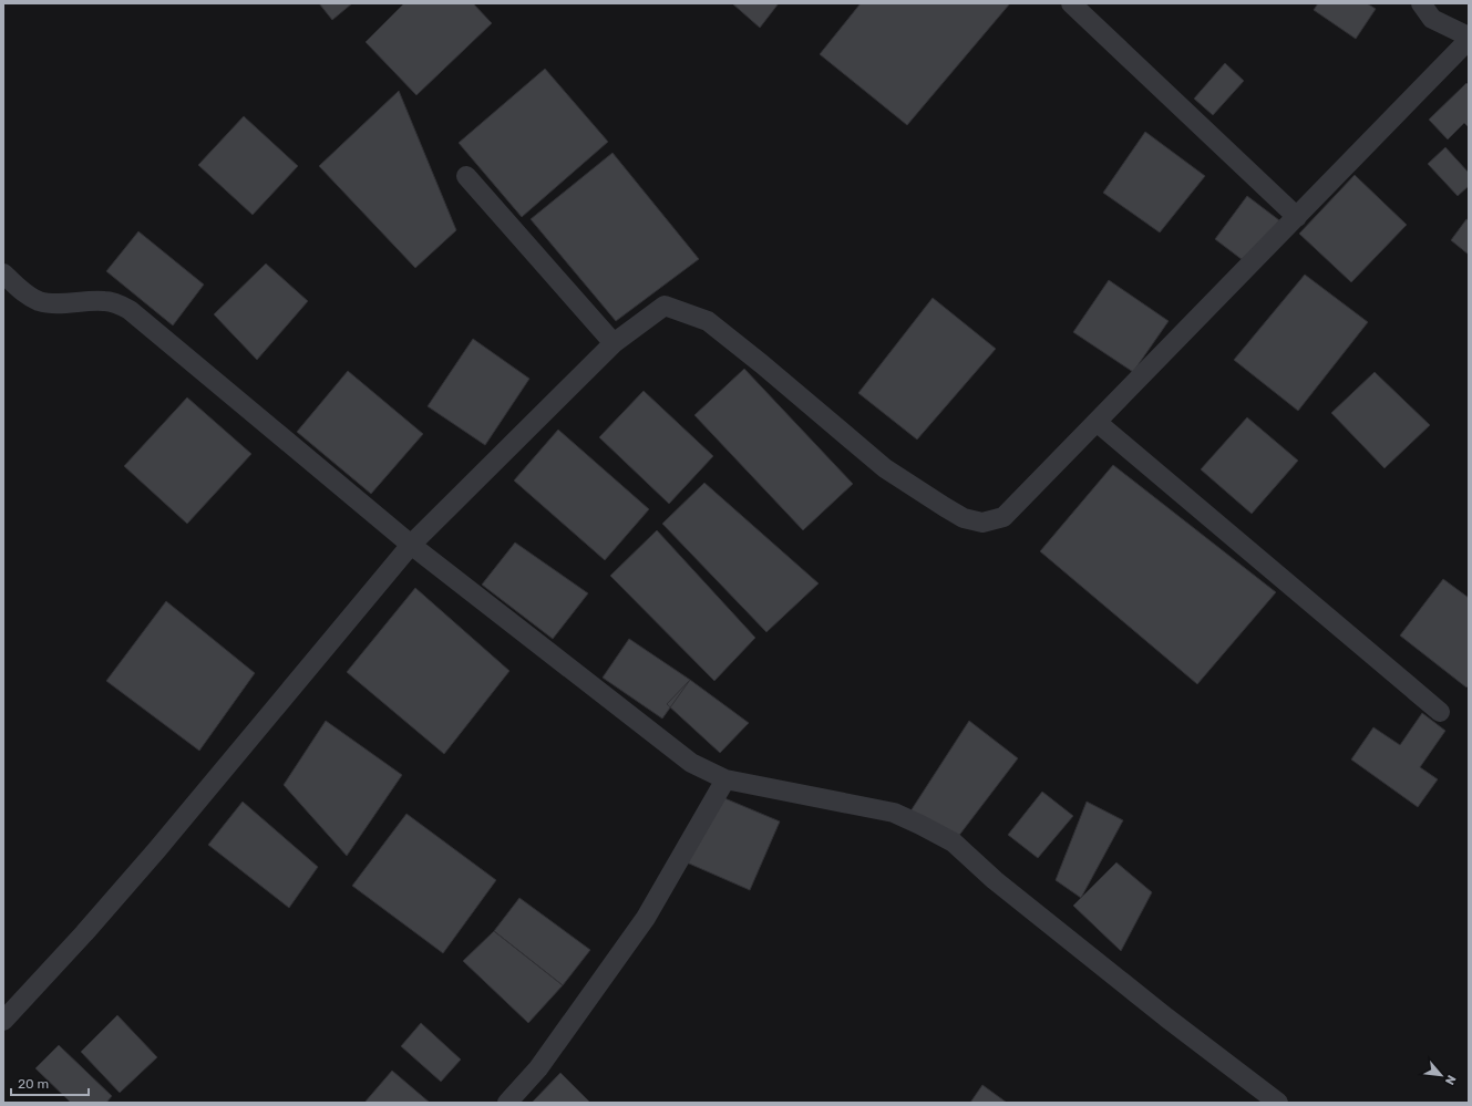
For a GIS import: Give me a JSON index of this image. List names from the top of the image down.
{
  "scale_bar": "20 m",
  "north": "bottom right"
}
